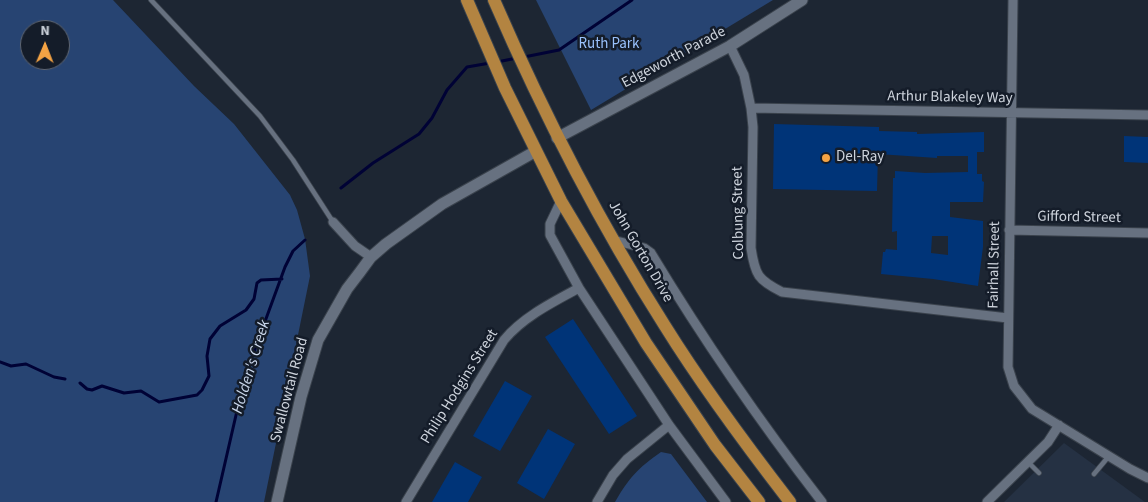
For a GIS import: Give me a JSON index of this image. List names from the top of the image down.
{
  "streets": {
    "main road": ["John Gorton Drive"],
    "street": [
      "Edgeworth Parade",
      "Arthur Blakeley Way",
      "Colbung Street",
      "Gifford Street",
      "Fairhall Street",
      "Philip Hodgins Street",
      "Swallowtail Road"
    ]
  },
  "crossings": [
    ["Edgeworth Parade", "Colbung Street"],
    ["Edgeworth Parade", "John Gorton Drive"],
    ["Arthur Blakeley Way", "Colbung Street"],
    ["Arthur Blakeley Way", "Fairhall Street"],
    ["Colbung Street", "Fairhall Street"],
    ["Gifford Street", "Fairhall Street"]
  ],
  "water": ["Holden's Creek"],
  "parks": ["Ruth Park"],
  "places": ["Del-Ray"],
  "north": "top"
}
